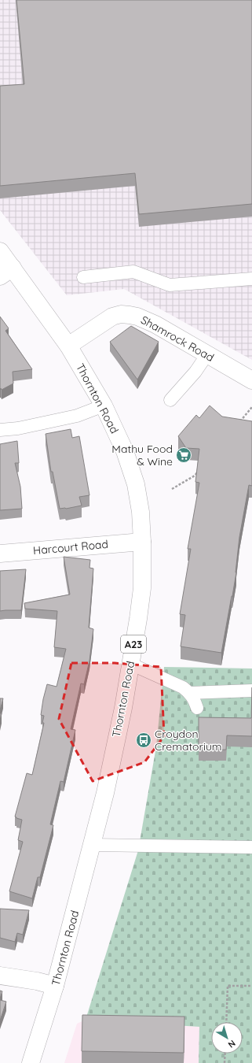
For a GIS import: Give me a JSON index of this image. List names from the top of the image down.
{
  "streets": {
    "main road": [
      "Shamrock Road",
      "Thornton Road",
      "Harcourt Road",
      "A23"
    ]
  },
  "crossings": [
    ["Shamrock Road", "Thornton Road"],
    ["Thornton Road", "Harcourt Road"]
  ],
  "places": {
    "supermarket": ["Mathu Food & Wine"],
    "bus stop": ["Croydon Crematorium"]
  },
  "north": "bottom right"
}
